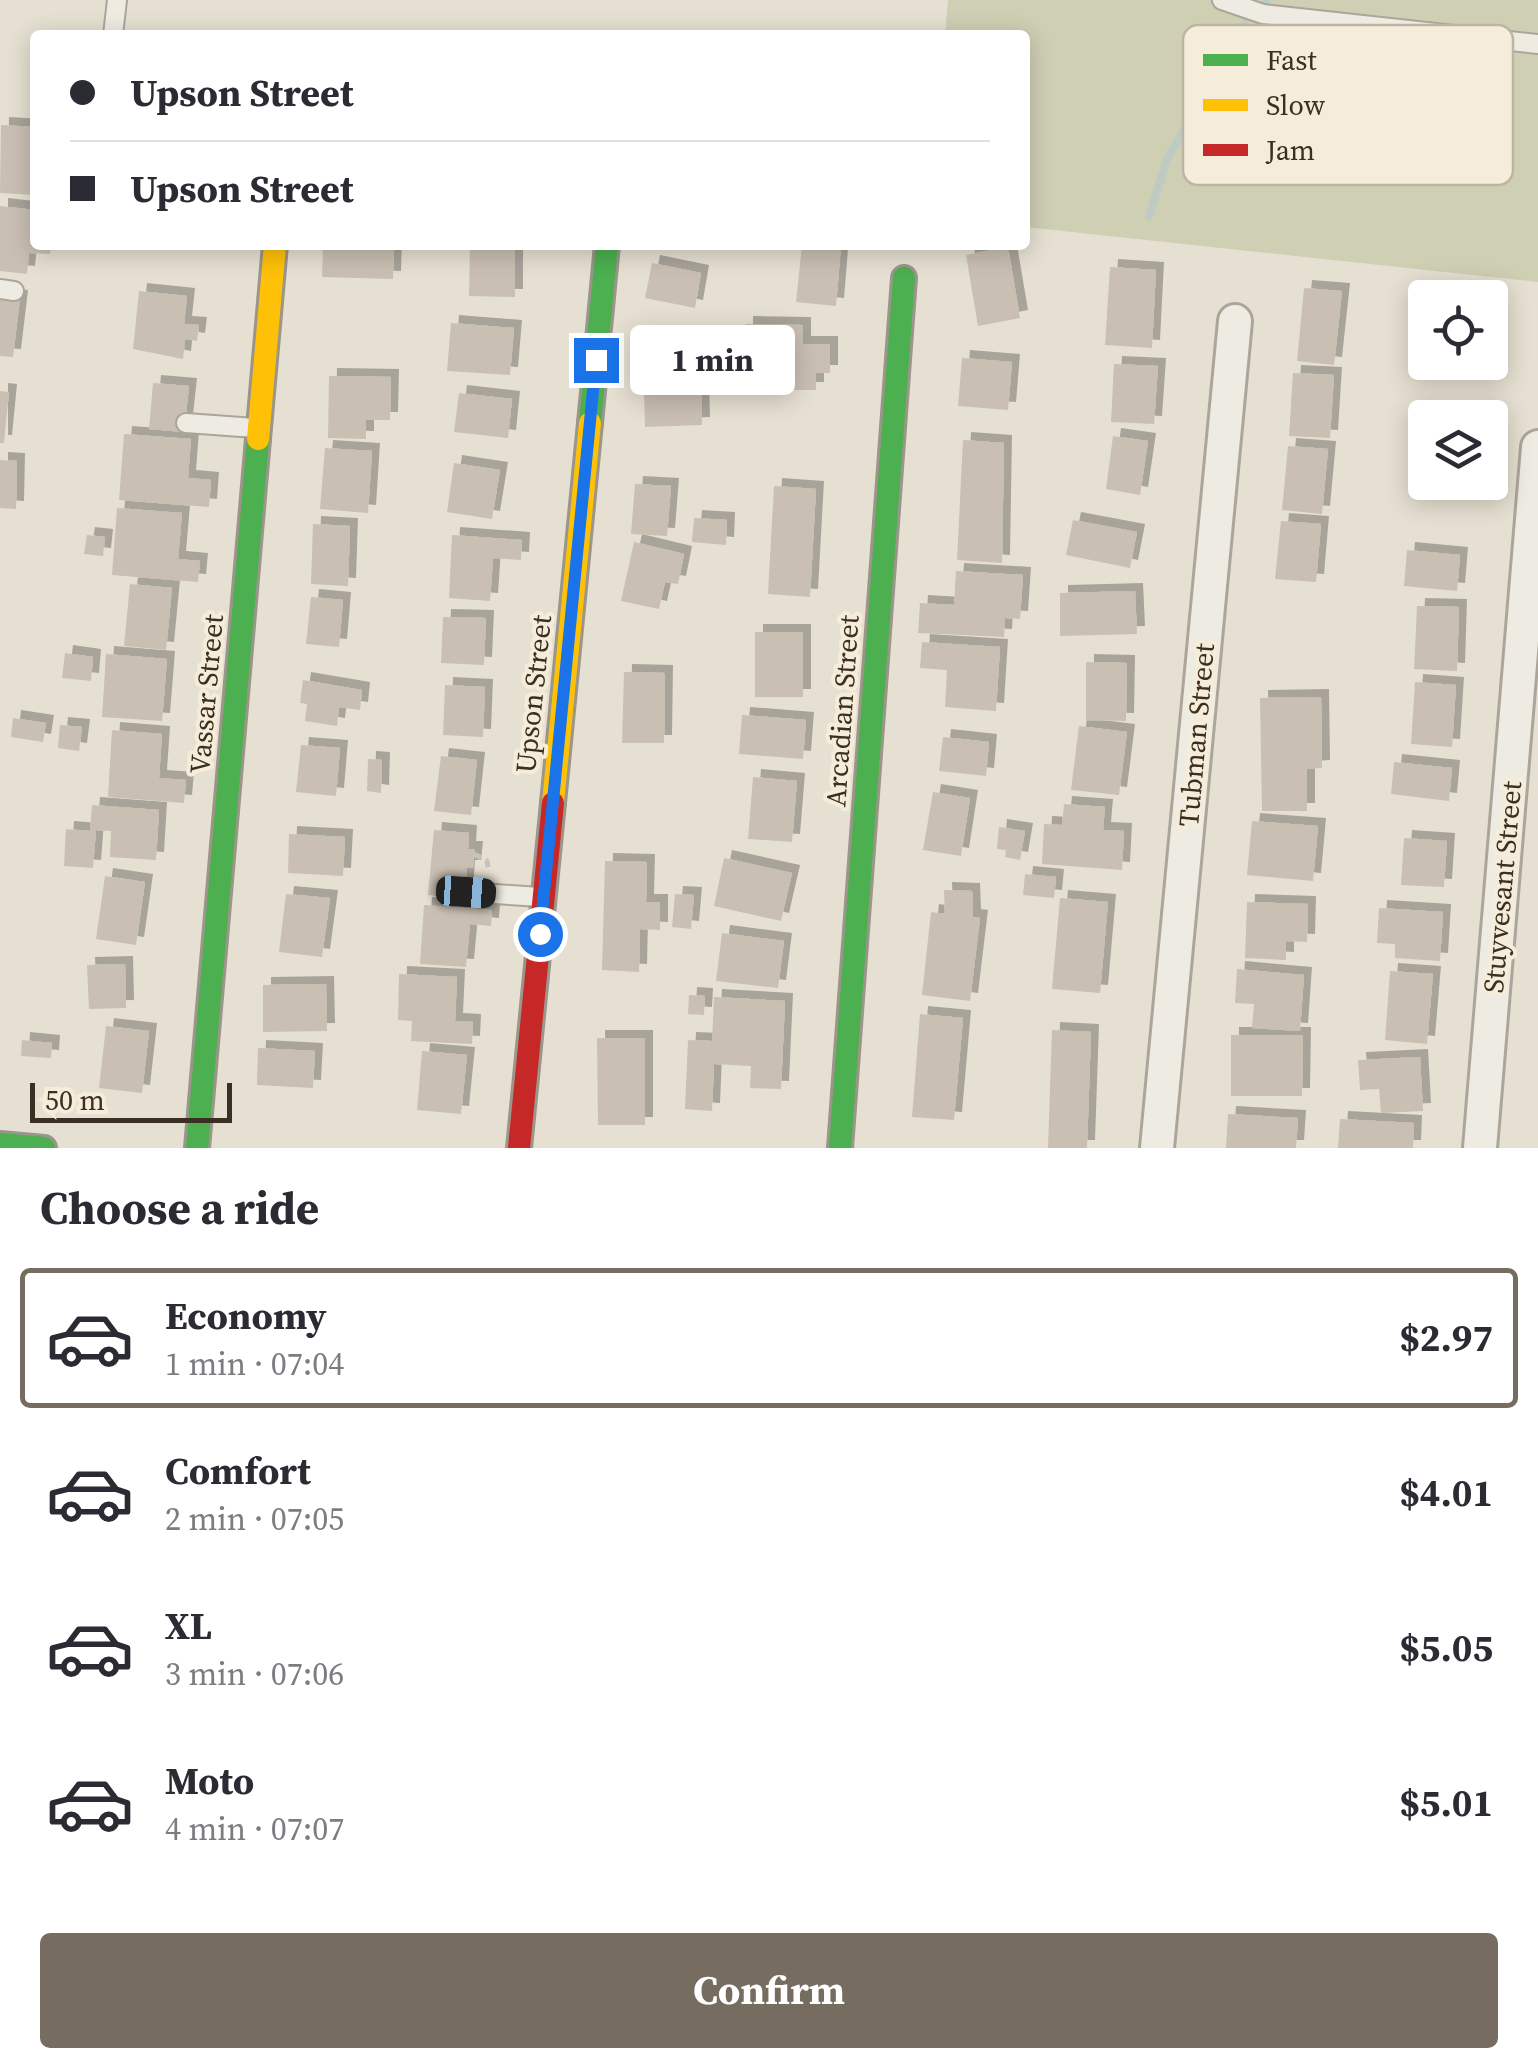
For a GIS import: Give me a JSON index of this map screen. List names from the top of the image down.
{
  "streets": {
    "street": [
      "Vassar Street",
      "Upson Street",
      "Arcadian Street",
      "Tubman Street",
      "Stuyvesant Street"
    ]
  },
  "legend": ["Fast", "Slow", "Jam"],
  "scale_bar": "50 m",
  "page": {
    "banner": ["Upson Street", "Upson Street"],
    "bubble": "1 min",
    "scale": "50 m",
    "heading": "Choose a ride",
    "list": [
      {
        "name": "Economy",
        "note": "1 min · 07:04",
        "value": "$2.97"
      },
      {
        "name": "Comfort",
        "note": "2 min · 07:05",
        "value": "$4.01"
      },
      {
        "name": "XL",
        "note": "3 min · 07:06",
        "value": "$5.05"
      },
      {
        "name": "Moto",
        "note": "4 min · 07:07",
        "value": "$5.01"
      }
    ],
    "buttons": "Confirm"
  }
}
